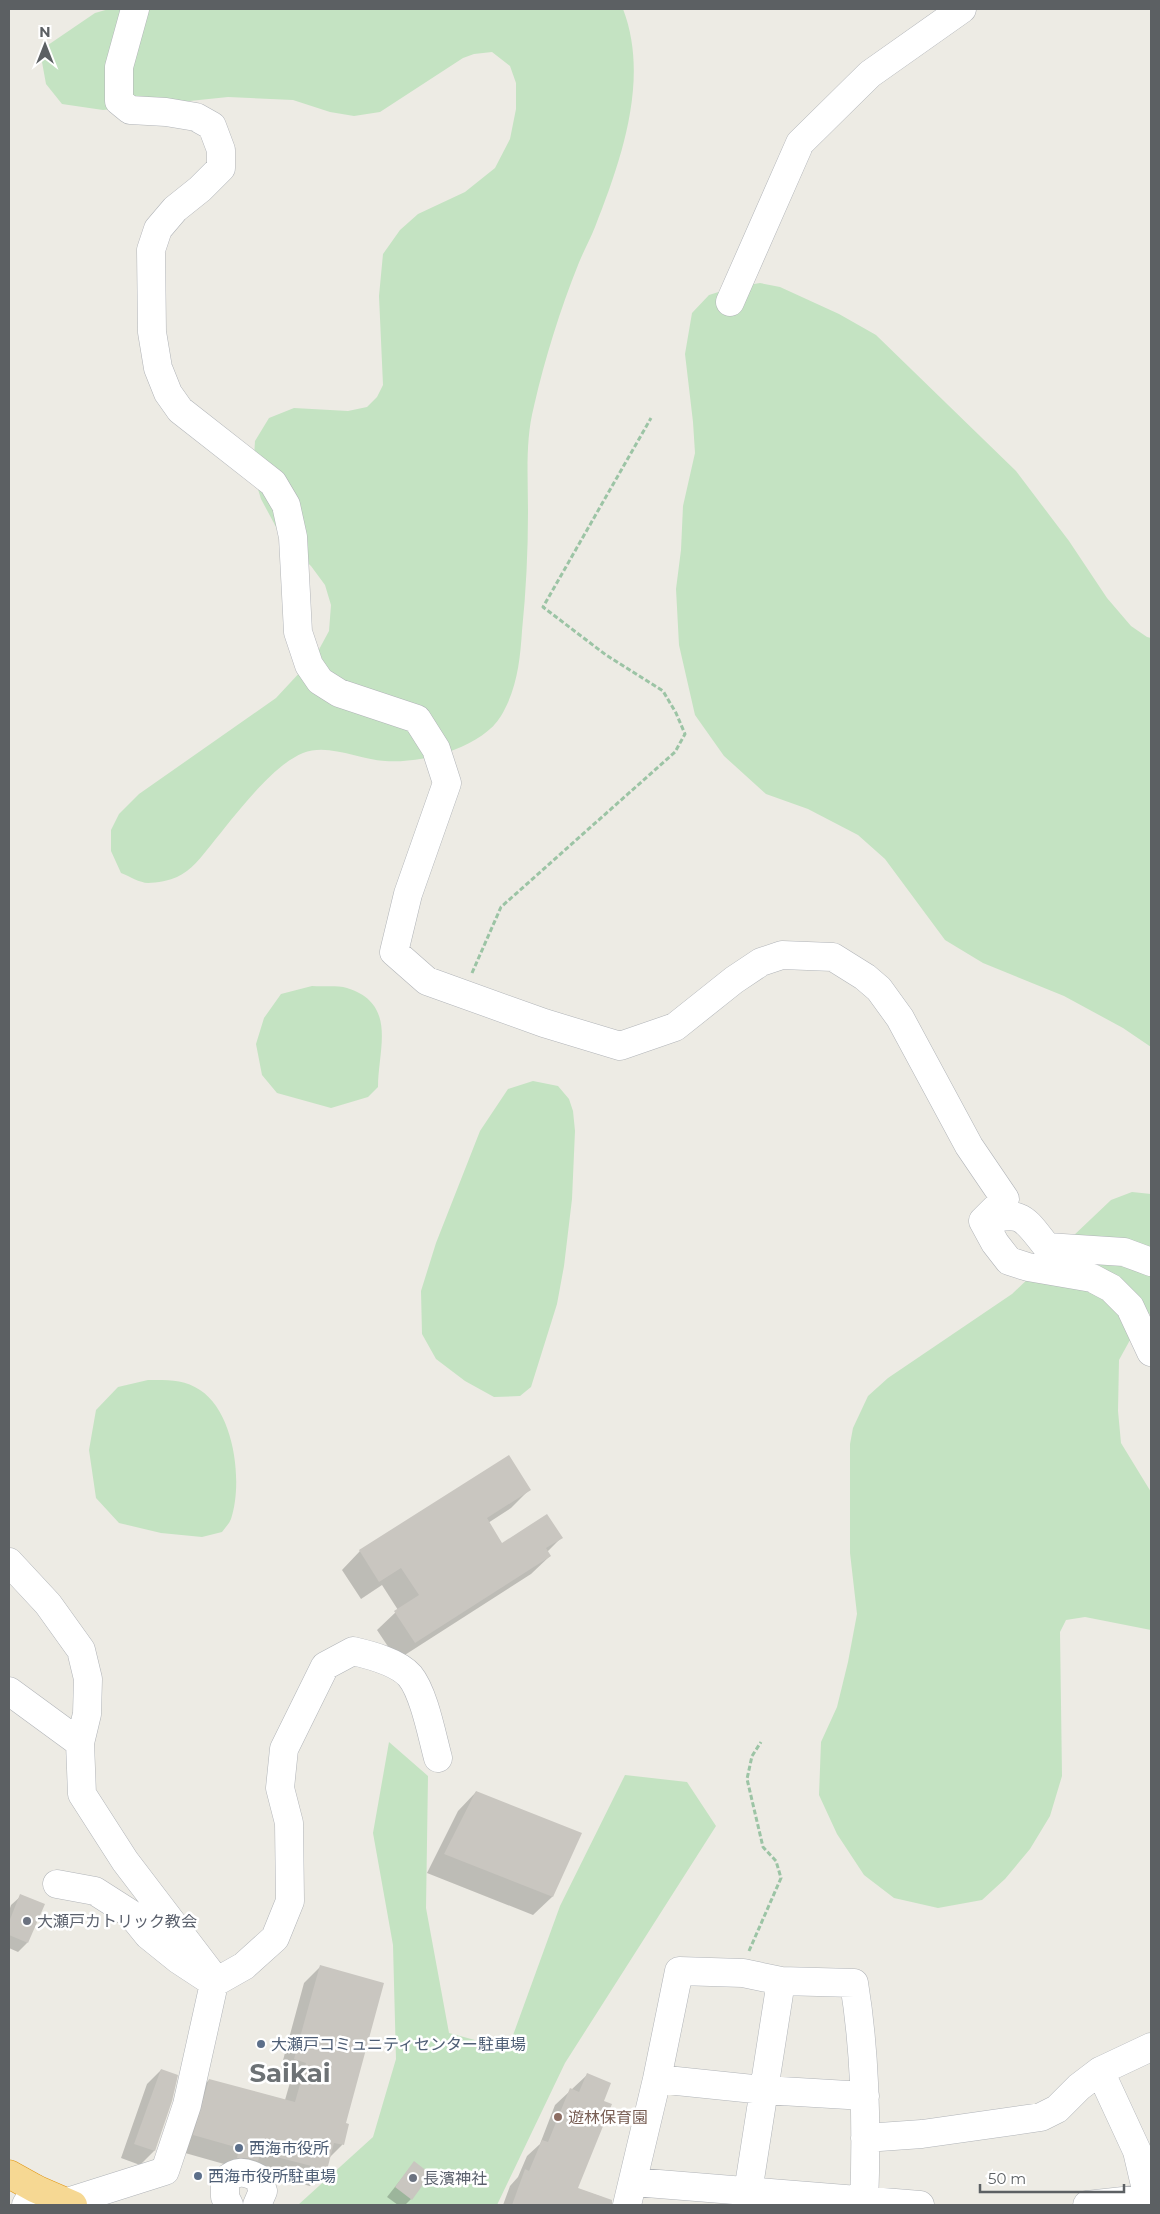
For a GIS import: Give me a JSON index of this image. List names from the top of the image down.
{
  "districts": ["Saikai"],
  "places": [
    "大瀬戸カトリック教会",
    "大瀬戸コミュニティセンター駐車場",
    "遊林保育園",
    "西海市役所",
    "西海市役所駐車場",
    "長濱神社"
  ],
  "scale_bar": "50 m",
  "north": "top"
}
